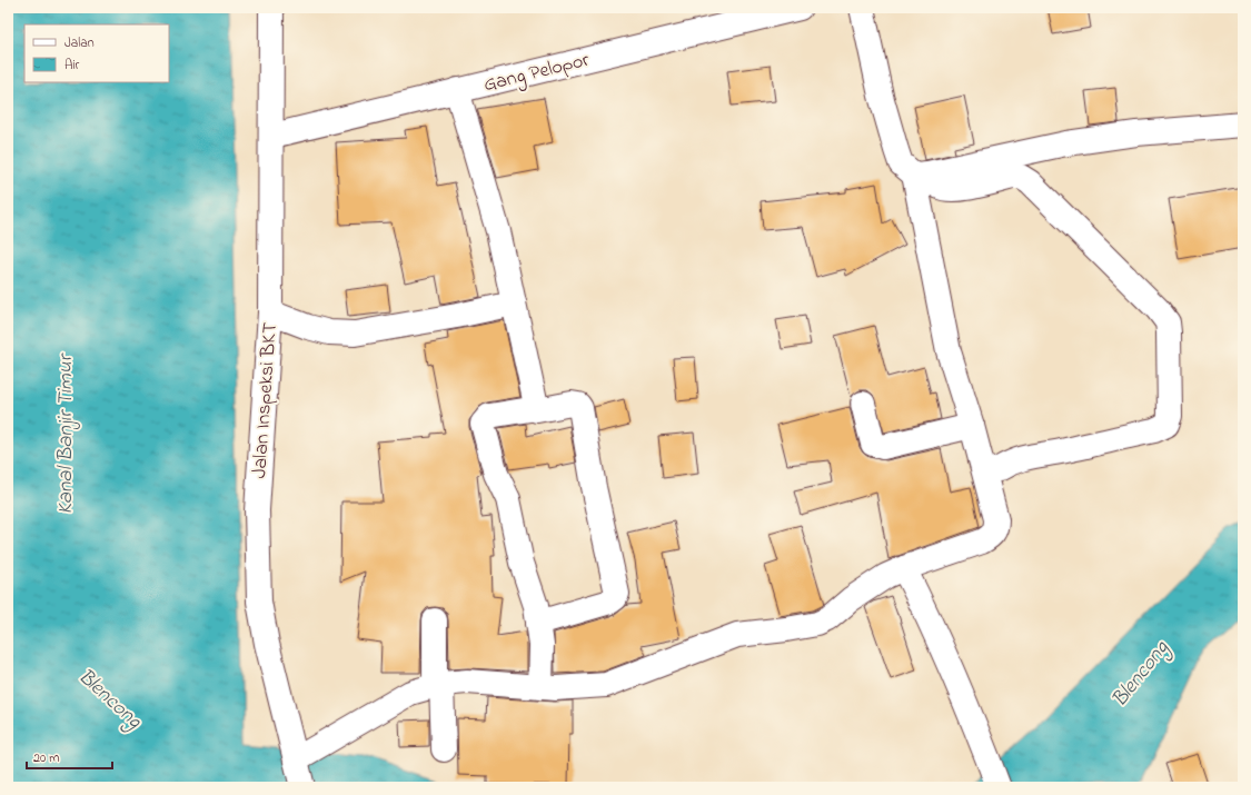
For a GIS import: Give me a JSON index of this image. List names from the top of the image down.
{
  "streets": {
    "street": ["Gang Pelopor", "Jalan Inspeksi BKT"]
  },
  "crossings": [
    ["Gang Pelopor", "Jalan Inspeksi BKT"]
  ],
  "water": ["Kanal Banjir Timur", "Blencong"],
  "legend": ["Jalan", "Air"],
  "scale_bar": "20 m"
}
